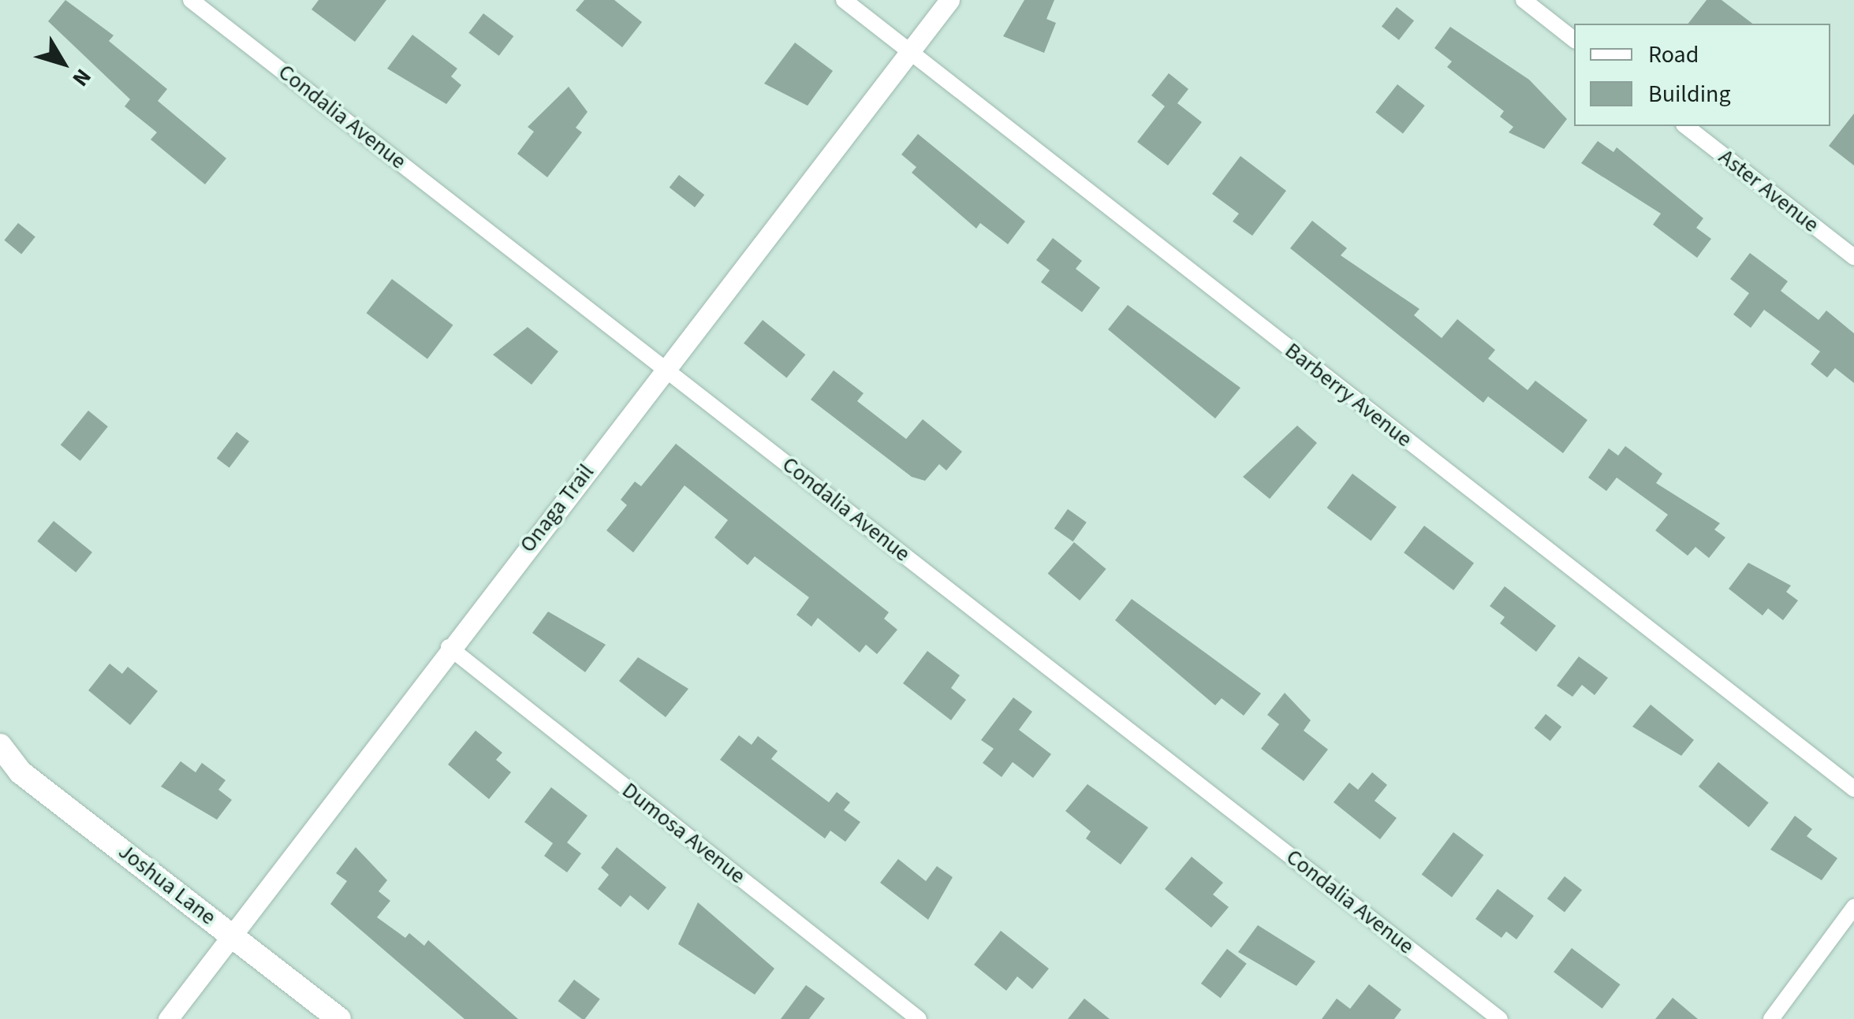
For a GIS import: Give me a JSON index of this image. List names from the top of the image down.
{
  "streets": {
    "main road": ["Joshua Lane"],
    "street": [
      "Condalia Avenue",
      "Aster Avenue",
      "Barberry Avenue",
      "Onaga Trail",
      "Dumosa Avenue"
    ]
  },
  "crossings": [
    ["Condalia Avenue", "Onaga Trail"],
    ["Barberry Avenue", "Onaga Trail"],
    ["Onaga Trail", "Dumosa Avenue"],
    ["Onaga Trail", "Joshua Lane"]
  ],
  "legend": ["Road", "Building"],
  "north": "bottom right"
}
